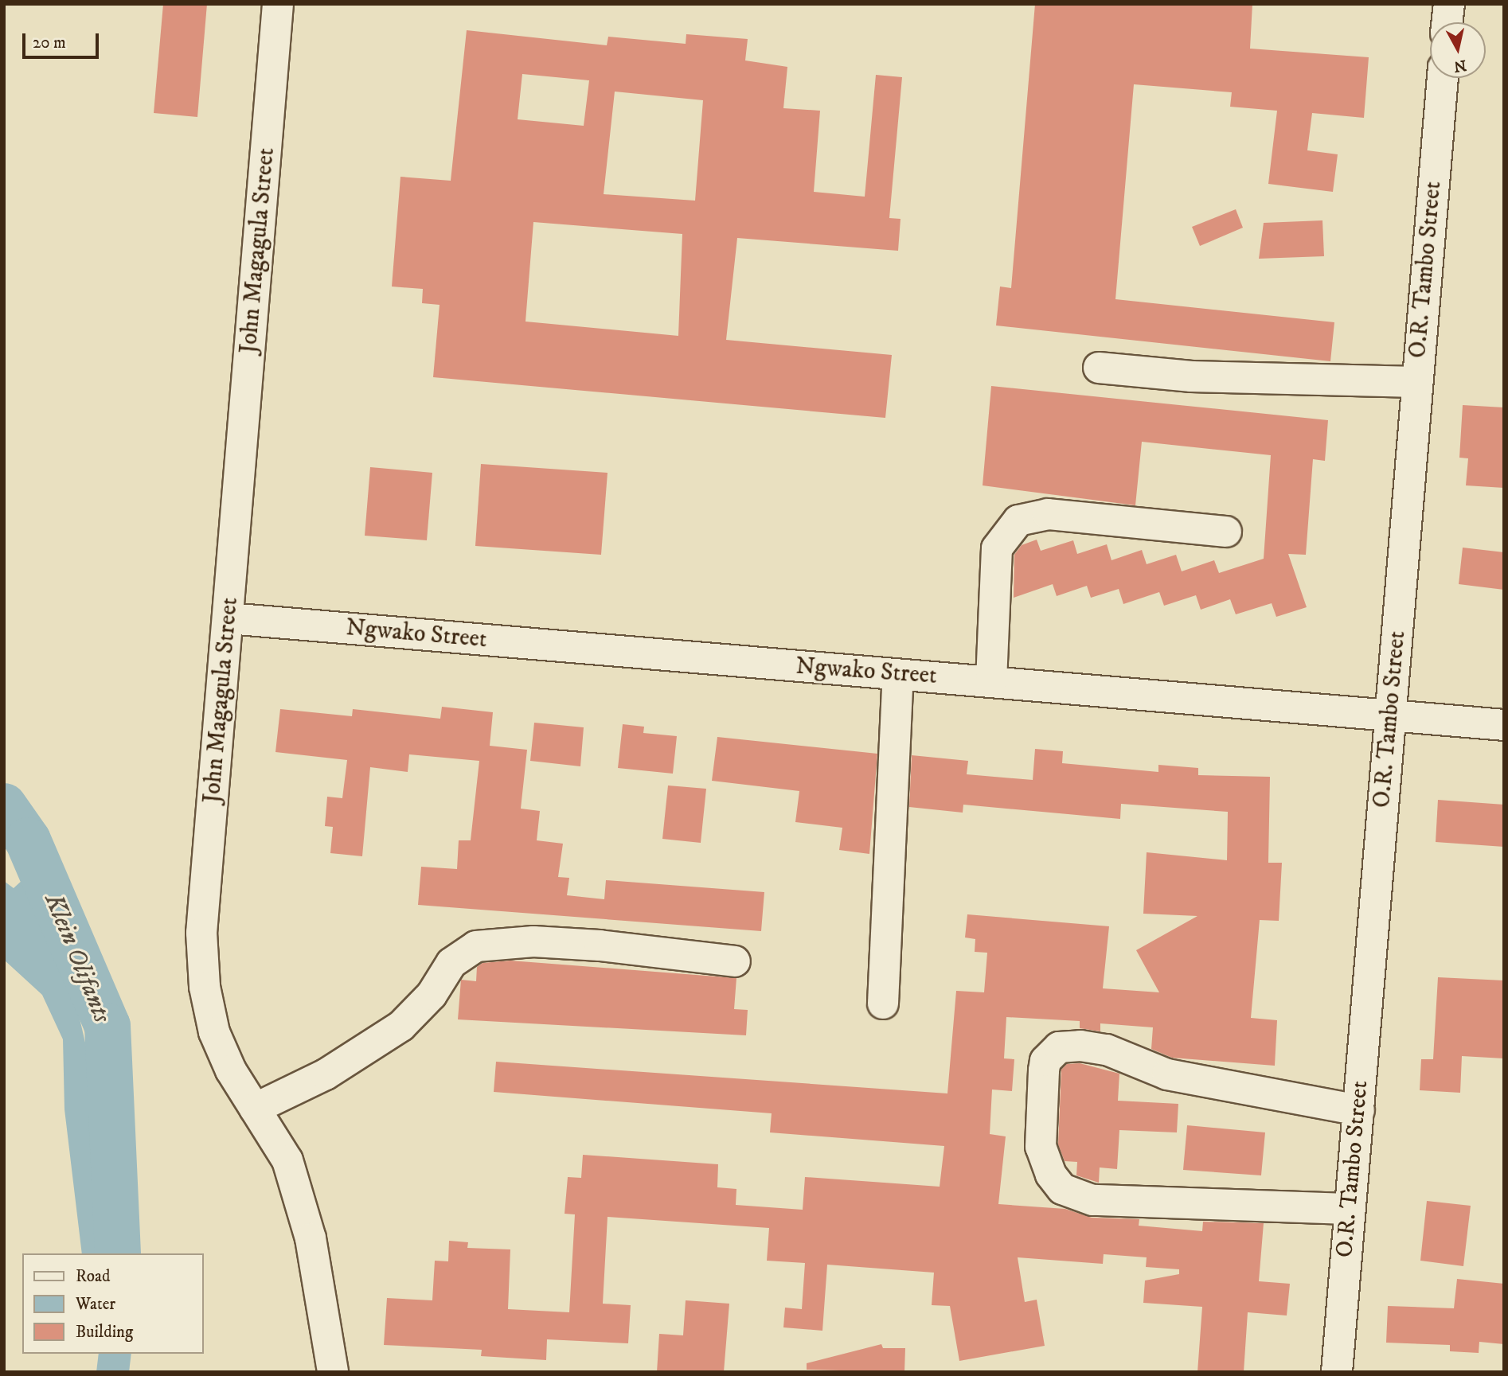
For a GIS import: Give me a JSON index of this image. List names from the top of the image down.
{
  "streets": {
    "street": ["John Magagula Street", "O.R. Tambo Street", "Ngwako Street"]
  },
  "crossings": [
    ["John Magagula Street", "Ngwako Street"],
    ["O.R. Tambo Street", "Ngwako Street"]
  ],
  "water": ["Klein Olifants"],
  "legend": ["Road", "Water", "Building"],
  "scale_bar": "20 m",
  "north": "bottom"
}
